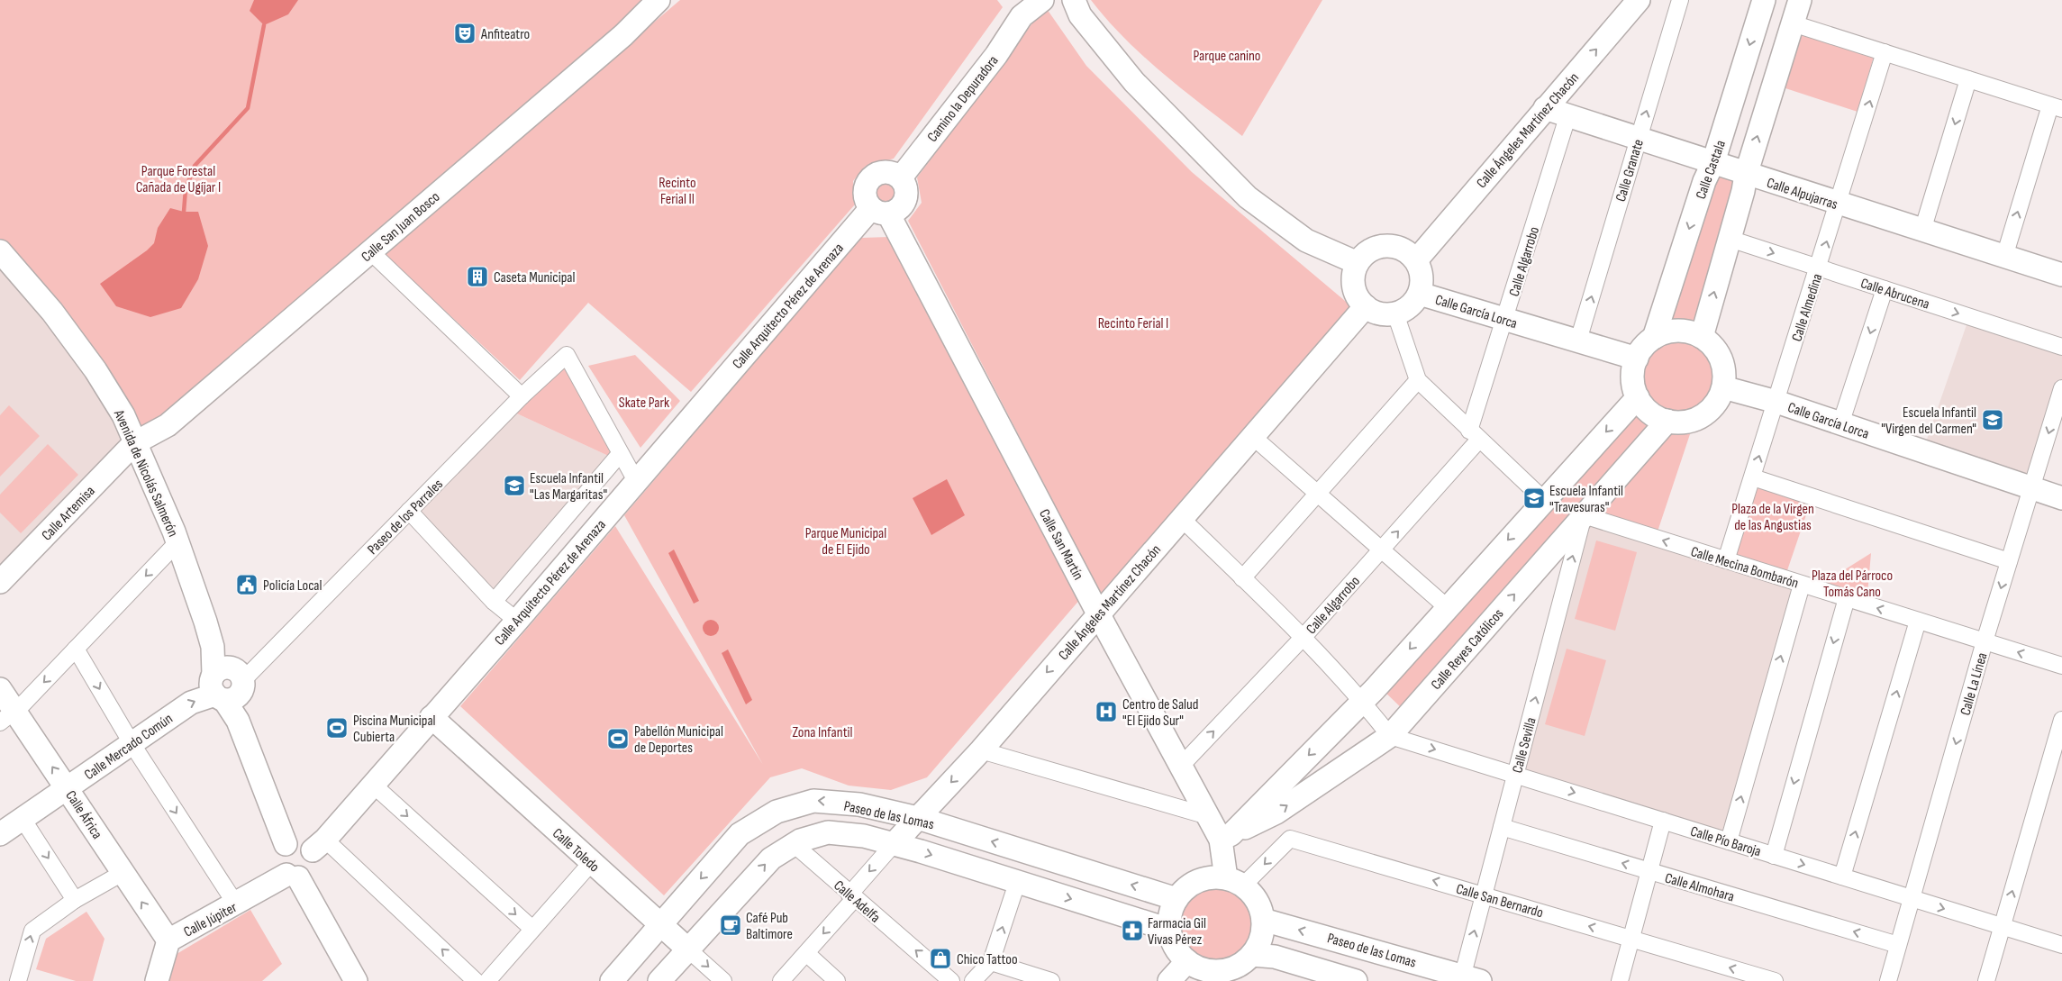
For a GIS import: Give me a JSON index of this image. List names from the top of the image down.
{
  "streets": {
    "street": [
      "Camino la Depuradora",
      "Calle Ángeles Martínez Chacón",
      "Calle Castala",
      "Calle Granate",
      "Calle Alpujarras",
      "Calle San Juan Bosco",
      "Calle Algarrobo",
      "Calle Abrucena",
      "Calle Arquitecto Pérez de Arenaza",
      "Calle Almedina",
      "Calle García Lorca",
      "Avenida de Nicolás Salmerón",
      "Calle Artemisa",
      "Paseo de los Parrales",
      "Calle San Martín",
      "Calle Mecina Bombarón",
      "Calle Reyes Católicos",
      "Calle La Línea",
      "Calle Sevilla",
      "Calle Mercado Común",
      "Calle África",
      "Paseo de las Lomas",
      "Calle Pío Baroja",
      "Calle Toledo",
      "Calle Almohara",
      "Calle San Bernardo",
      "Calle Adelfa",
      "Calle Júpiter"
    ]
  },
  "crossings": [
    ["Camino la Depuradora", "Calle Arquitecto Pérez de Arenaza"],
    ["Camino la Depuradora", "Calle San Martín"],
    ["Calle Ángeles Martínez Chacón", "Calle Alpujarras"],
    ["Calle Ángeles Martínez Chacón", "Calle García Lorca"],
    ["Calle Ángeles Martínez Chacón", "Calle San Martín"],
    ["Calle Ángeles Martínez Chacón", "Paseo de las Lomas"],
    ["Calle Ángeles Martínez Chacón", "Calle Adelfa"],
    ["Calle Castala", "Calle Alpujarras"],
    ["Calle Castala", "Calle García Lorca"],
    ["Calle Castala", "Calle Reyes Católicos"],
    ["Calle Granate", "Calle Alpujarras"],
    ["Calle Granate", "Calle García Lorca"],
    ["Calle Alpujarras", "Calle Algarrobo"],
    ["Calle Alpujarras", "Calle Almedina"],
    ["Calle San Juan Bosco", "Avenida de Nicolás Salmerón"],
    ["Calle San Juan Bosco", "Calle Artemisa"],
    ["Calle Algarrobo", "Calle García Lorca"],
    ["Calle Algarrobo", "Calle San Martín"],
    ["Calle Abrucena", "Calle Almedina"],
    ["Calle Arquitecto Pérez de Arenaza", "Avenida de Nicolás Salmerón"],
    ["Calle Arquitecto Pérez de Arenaza", "Calle San Martín"],
    ["Calle Arquitecto Pérez de Arenaza", "Calle Toledo"],
    ["Calle Arquitecto Pérez de Arenaza", "Calle Júpiter"],
    ["Calle Almedina", "Calle García Lorca"],
    ["Calle Almedina", "Calle Mecina Bombarón"],
    ["Calle García Lorca", "Calle Reyes Católicos"],
    ["Calle García Lorca", "Calle La Línea"],
    ["Avenida de Nicolás Salmerón", "Calle Artemisa"],
    ["Avenida de Nicolás Salmerón", "Paseo de los Parrales"],
    ["Avenida de Nicolás Salmerón", "Calle Mercado Común"],
    ["Avenida de Nicolás Salmerón", "Calle Júpiter"],
    ["Paseo de los Parrales", "Calle Mercado Común"],
    ["Calle San Martín", "Calle Reyes Católicos"],
    ["Calle San Martín", "Paseo de las Lomas"],
    ["Calle San Martín", "Calle San Bernardo"],
    ["Calle Mecina Bombarón", "Calle Reyes Católicos"],
    ["Calle Mecina Bombarón", "Calle La Línea"],
    ["Calle Mecina Bombarón", "Calle Sevilla"],
    ["Calle Reyes Católicos", "Calle Sevilla"],
    ["Calle Reyes Católicos", "Calle Pío Baroja"],
    ["Calle La Línea", "Calle Pío Baroja"],
    ["Calle La Línea", "Calle Almohara"],
    ["Calle Sevilla", "Paseo de las Lomas"],
    ["Calle Sevilla", "Calle Pío Baroja"],
    ["Calle Sevilla", "Calle Almohara"],
    ["Calle Sevilla", "Calle San Bernardo"],
    ["Calle Mercado Común", "Calle África"],
    ["Calle África", "Calle Júpiter"],
    ["Paseo de las Lomas", "Calle Toledo"],
    ["Paseo de las Lomas", "Calle San Bernardo"],
    ["Paseo de las Lomas", "Calle Adelfa"]
  ],
  "one_way": [
    "Calle Abrucena",
    "Calle Sevilla",
    "Calle Pío Baroja",
    "Calle Almohara",
    "Calle San Bernardo"
  ],
  "parks": [
    "Parque canino",
    "Parque Forestal Cañada de Ugíjar I",
    "Recinto Ferial II",
    "Recinto Ferial I",
    "Skate Park",
    "Plaza de la Virgen de las Angustias",
    "Parque Municipal de El Ejido",
    "Plaza del Párroco Tomás Cano",
    "Zona Infantil"
  ],
  "places": {
    "theatre": ["Anfiteatro"],
    "building": ["Caseta Municipal"],
    "school or university": ["Escuela Infantil \"Virgen del Carmen\"", "Escuela Infantil \"Las Margaritas\"", "Escuela Infantil \"Travesuras\""],
    "public building": ["Policía Local"],
    "hospital": ["Centro de Salud \"El Ejido Sur\""],
    "sports": ["Piscina Municipal Cubierta", "Pabellón Municipal de Deportes"],
    "cafe": ["Café Pub Baltimore"],
    "pharmacy": ["Farmacia Gil Vivas Pérez"],
    "shop": ["Chico Tattoo"]
  }
}
